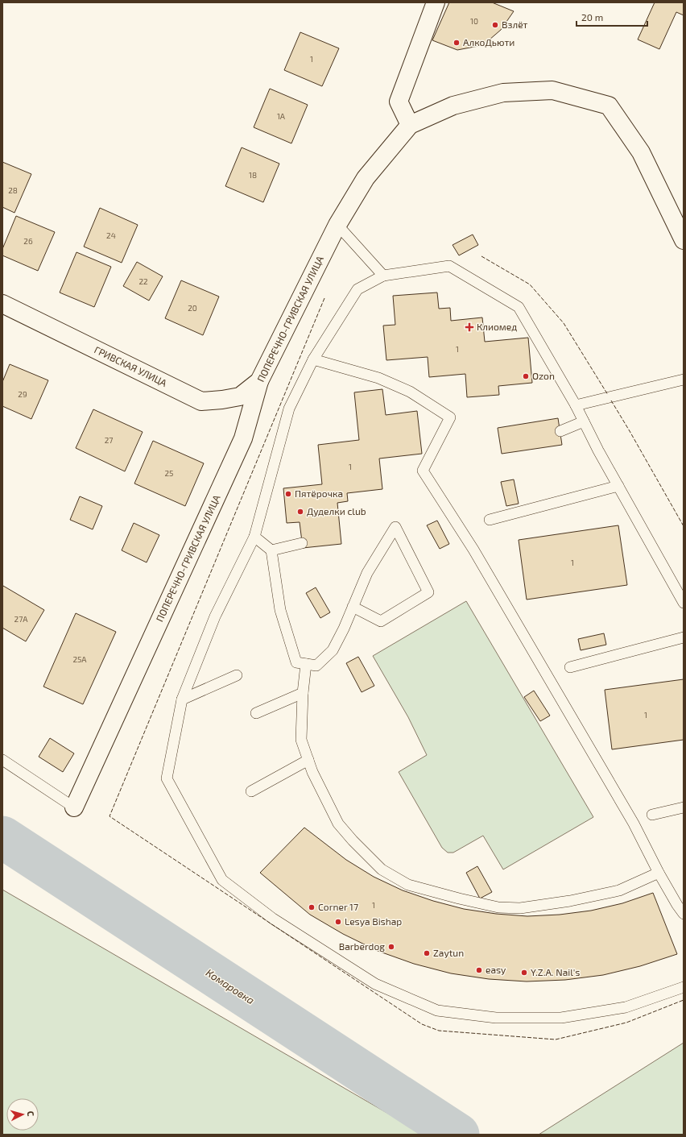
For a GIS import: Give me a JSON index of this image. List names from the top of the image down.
{
  "streets": {
    "street": ["ПОПЕРЕЧНО-ГРИВСКАЯ УЛИЦА", "ГРИВСКАЯ УЛИЦА"]
  },
  "crossings": [
    ["ПОПЕРЕЧНО-ГРИВСКАЯ УЛИЦА", "ГРИВСКАЯ УЛИЦА"]
  ],
  "water": ["Комаровка"],
  "places": {
    "other": [
      "Взлёт",
      "АлкоДьюти",
      "Ozon",
      "Пятёрочка",
      "Дуделки club",
      "Corner 17",
      "Lesya Bishap",
      "Barberdog",
      "Zaytun",
      "easy",
      "Y.Z.A. Nail's"
    ],
    "health": ["Клиомед"]
  },
  "house_numbers": [
    "10",
    "1",
    "1А",
    "18",
    "28",
    "24",
    "26",
    "22",
    "20",
    "1",
    "29",
    "27",
    "1",
    "25",
    "1",
    "27А",
    "25А",
    "1",
    "1"
  ],
  "scale_bar": "20 m",
  "north": "right"
}
